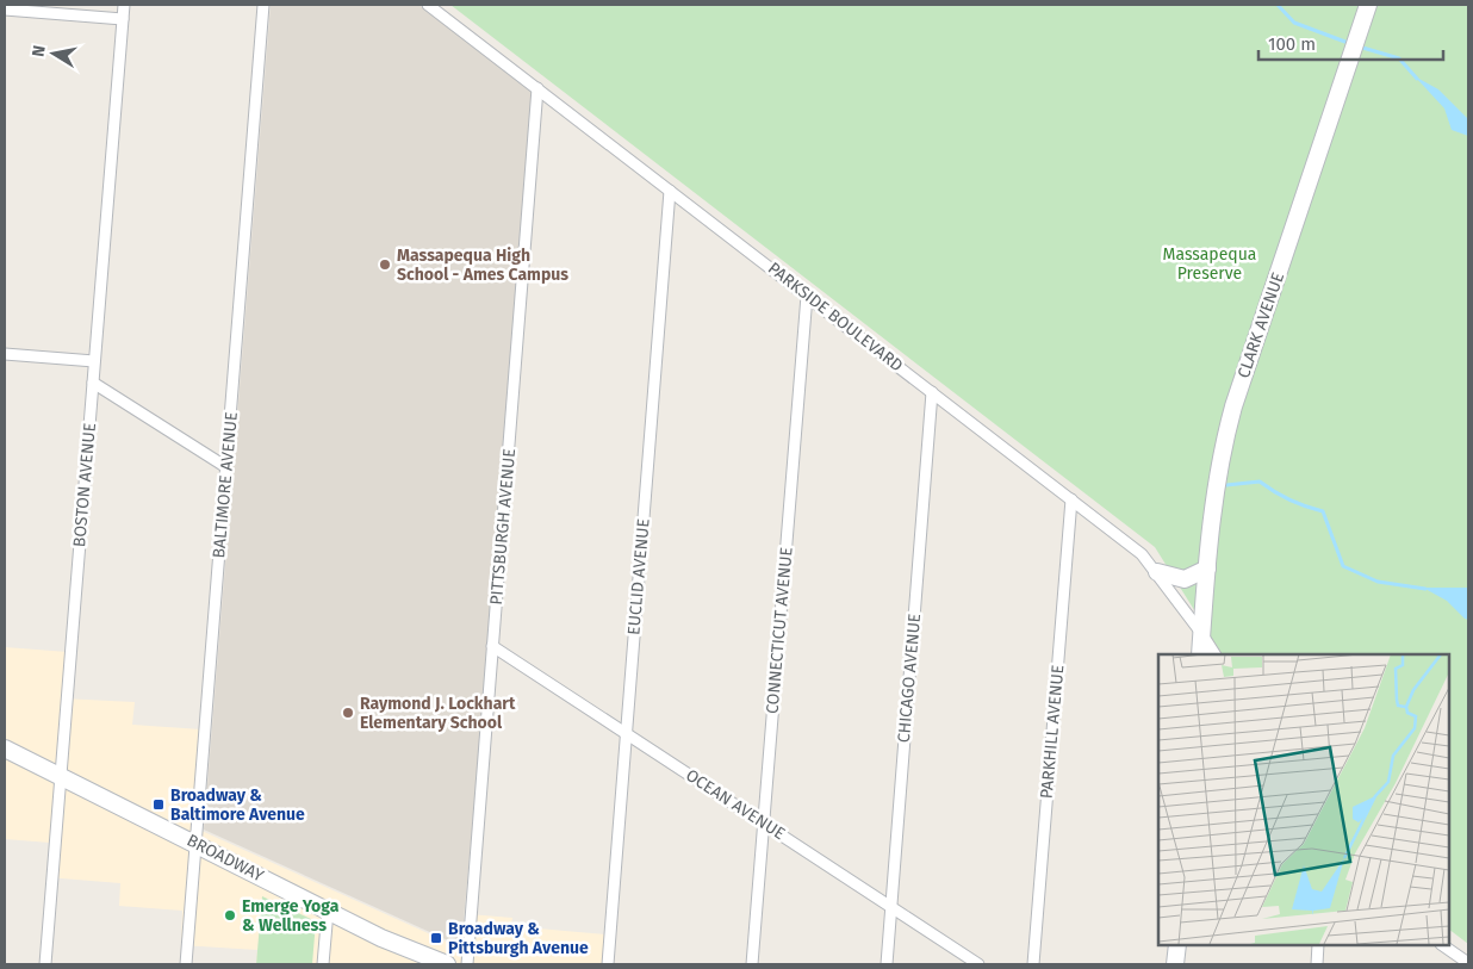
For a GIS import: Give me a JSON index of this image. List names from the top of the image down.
{
  "streets": {
    "street": [
      "PARKSIDE BOULEVARD",
      "CLARK AVENUE",
      "BOSTON AVENUE",
      "BALTIMORE AVENUE",
      "PITTSBURGH AVENUE",
      "EUCLID AVENUE",
      "CONNECTICUT AVENUE",
      "CHICAGO AVENUE",
      "PARKHILL AVENUE",
      "OCEAN AVENUE",
      "BROADWAY"
    ]
  },
  "crossings": [
    ["PARKSIDE BOULEVARD", "CLARK AVENUE"],
    ["PARKSIDE BOULEVARD", "PITTSBURGH AVENUE"],
    ["PARKSIDE BOULEVARD", "EUCLID AVENUE"],
    ["PARKSIDE BOULEVARD", "CONNECTICUT AVENUE"],
    ["PARKSIDE BOULEVARD", "CHICAGO AVENUE"],
    ["PARKSIDE BOULEVARD", "PARKHILL AVENUE"],
    ["BOSTON AVENUE", "BROADWAY"],
    ["BALTIMORE AVENUE", "BROADWAY"],
    ["PITTSBURGH AVENUE", "OCEAN AVENUE"],
    ["EUCLID AVENUE", "OCEAN AVENUE"],
    ["CONNECTICUT AVENUE", "OCEAN AVENUE"],
    ["CHICAGO AVENUE", "OCEAN AVENUE"]
  ],
  "parks": ["Massapequa Preserve"],
  "places": {
    "other": ["Massapequa High School - Ames Campus", "Raymond J. Lockhart Elementary School", "Emerge Yoga & Wellness"],
    "transit": ["Broadway & Baltimore Avenue", "Broadway & Pittsburgh Avenue"]
  },
  "scale_bar": "100 m",
  "north": "left"
}
